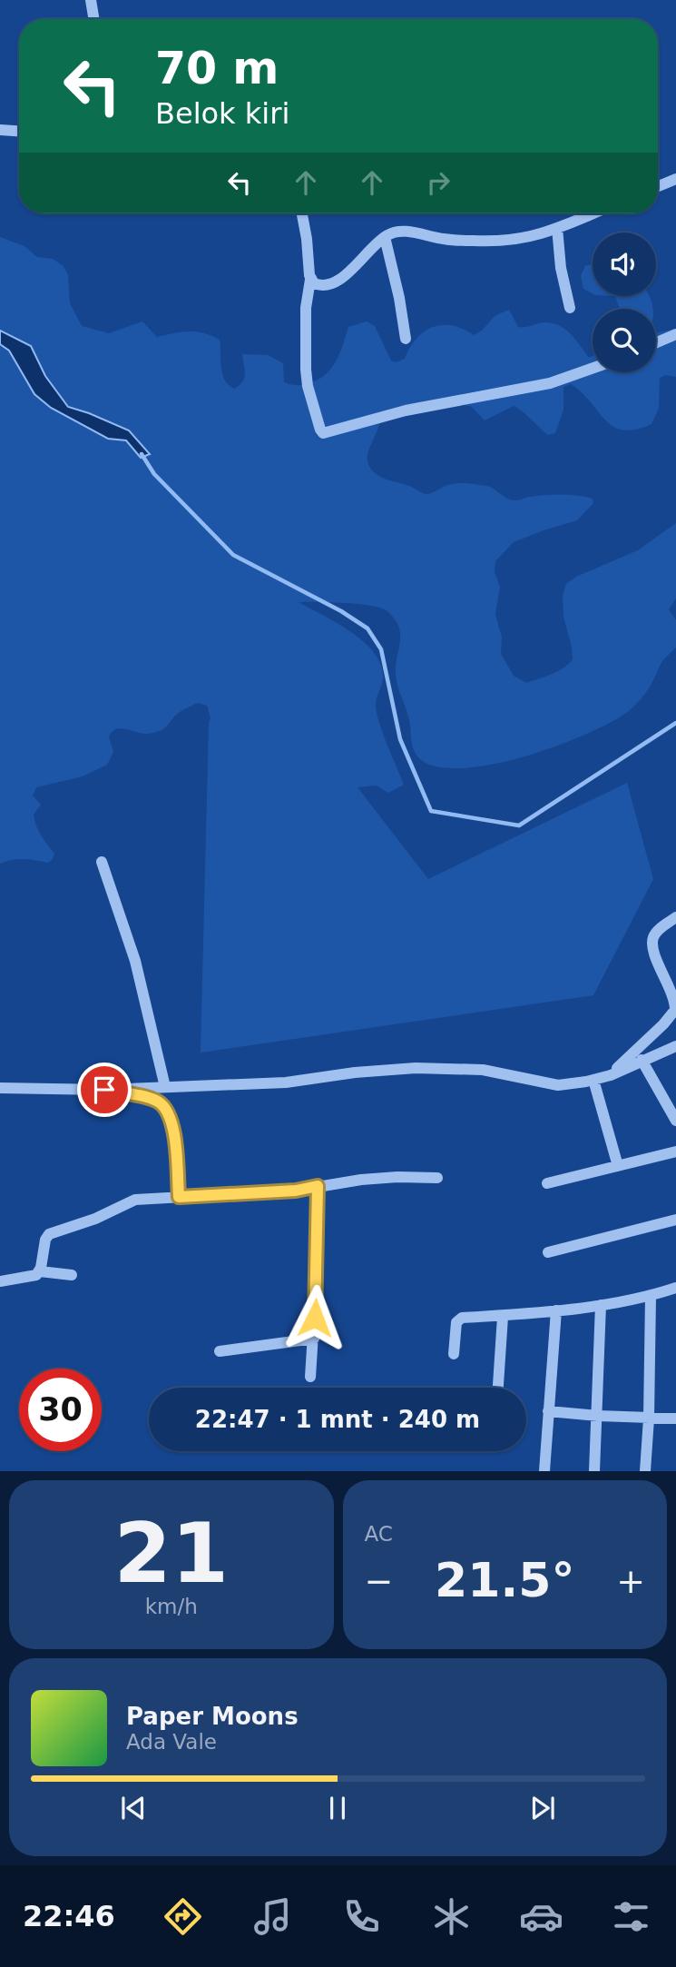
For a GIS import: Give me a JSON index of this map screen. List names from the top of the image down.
{
  "page": {
    "turn": ["70 m", "Belok kiri"],
    "limit": "30",
    "trip": "22:47 · 1 mnt · 240 m",
    "tile": [
      ["21", "km/h"],
      "AC"
    ],
    "heat": ["−", "21.5°", "+"],
    "song": ["Paper Moons", "Ada Vale"],
    "tabs": "22:46"
  }
}
